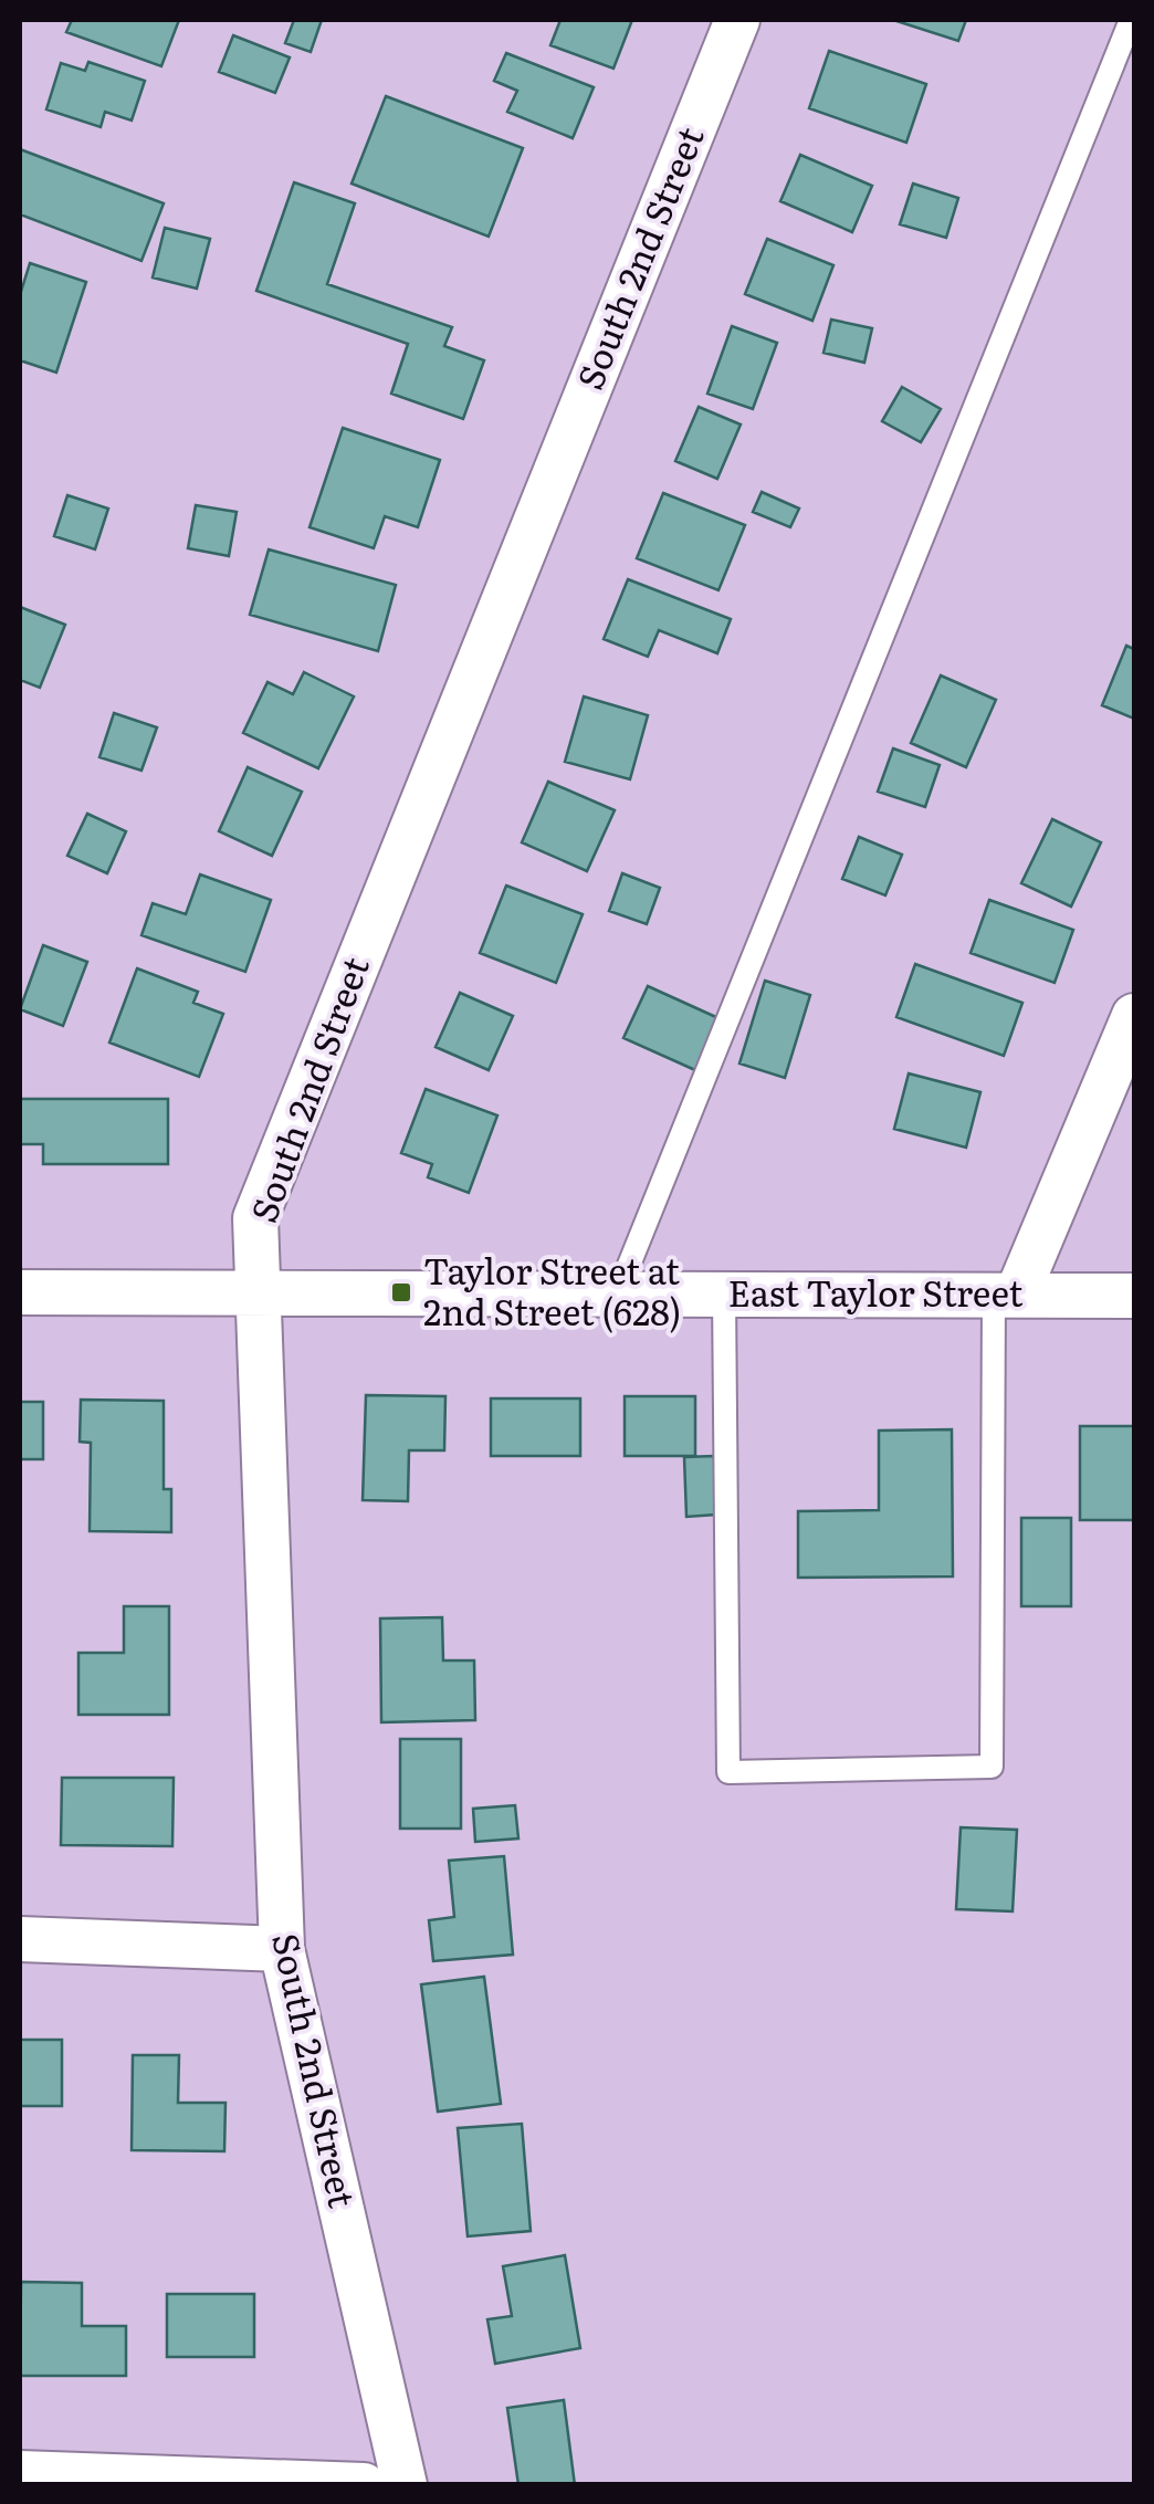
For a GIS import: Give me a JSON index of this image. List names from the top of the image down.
{
  "streets": {
    "street": ["South 2nd Street", "East Taylor Street"]
  },
  "crossings": [
    ["South 2nd Street", "East Taylor Street"]
  ],
  "places": {
    "transit": ["Taylor Street at 2nd Street (628)"]
  }
}
